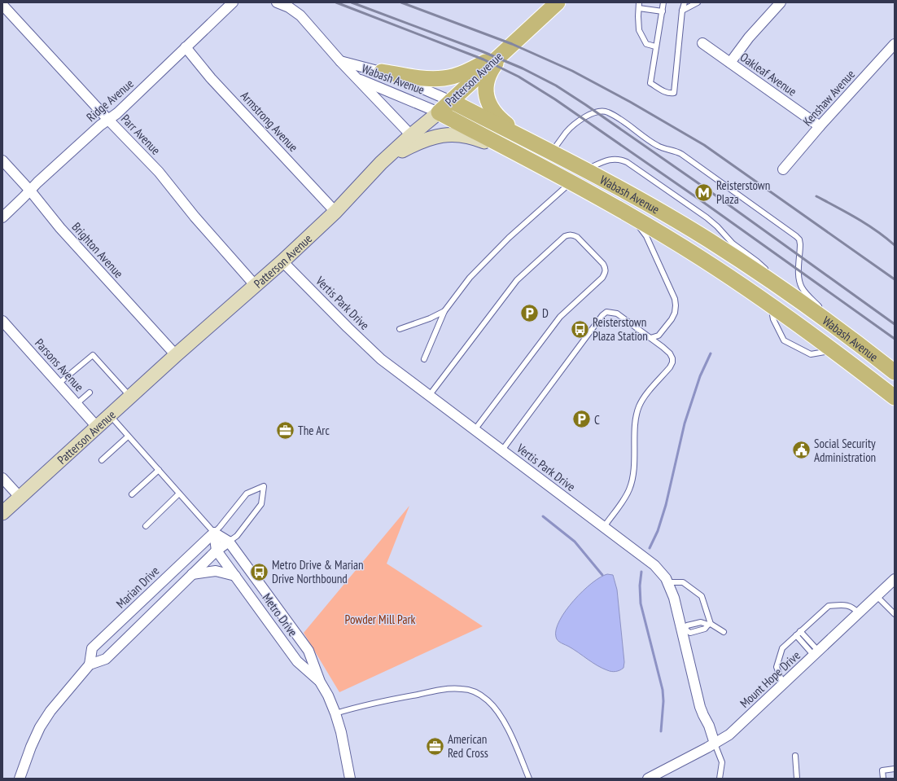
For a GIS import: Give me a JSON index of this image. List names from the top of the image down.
{
  "streets": {
    "main road": ["Wabash Avenue", "Patterson Avenue"],
    "street": [
      "Oakleaf Avenue",
      "Kenshaw Avenue",
      "Ridge Avenue",
      "Armstrong Avenue",
      "Parr Avenue",
      "Brighton Avenue",
      "Vertis Park Drive",
      "Parsons Avenue",
      "Marian Drive",
      "Metro Drive",
      "Mount Hope Drive"
    ]
  },
  "crossings": [
    ["Oakleaf Avenue", "Kenshaw Avenue"],
    ["Wabash Avenue", "Patterson Avenue"],
    ["Patterson Avenue", "Armstrong Avenue"],
    ["Patterson Avenue", "Parr Avenue"],
    ["Patterson Avenue", "Brighton Avenue"],
    ["Patterson Avenue", "Vertis Park Drive"],
    ["Patterson Avenue", "Parsons Avenue"],
    ["Ridge Avenue", "Armstrong Avenue"],
    ["Ridge Avenue", "Parr Avenue"],
    ["Ridge Avenue", "Brighton Avenue"],
    ["Vertis Park Drive", "Mount Hope Drive"],
    ["Marian Drive", "Metro Drive"]
  ],
  "parks": ["Powder Mill Park"],
  "places": {
    "metro station": ["Reisterstown Plaza"],
    "parking": ["D", "C"],
    "bus stop": ["Reisterstown Plaza Station", "Metro Drive & Marian Drive Northbound"],
    "office": ["The Arc", "American Red Cross"],
    "public building": ["Social Security Administration"]
  }
}
